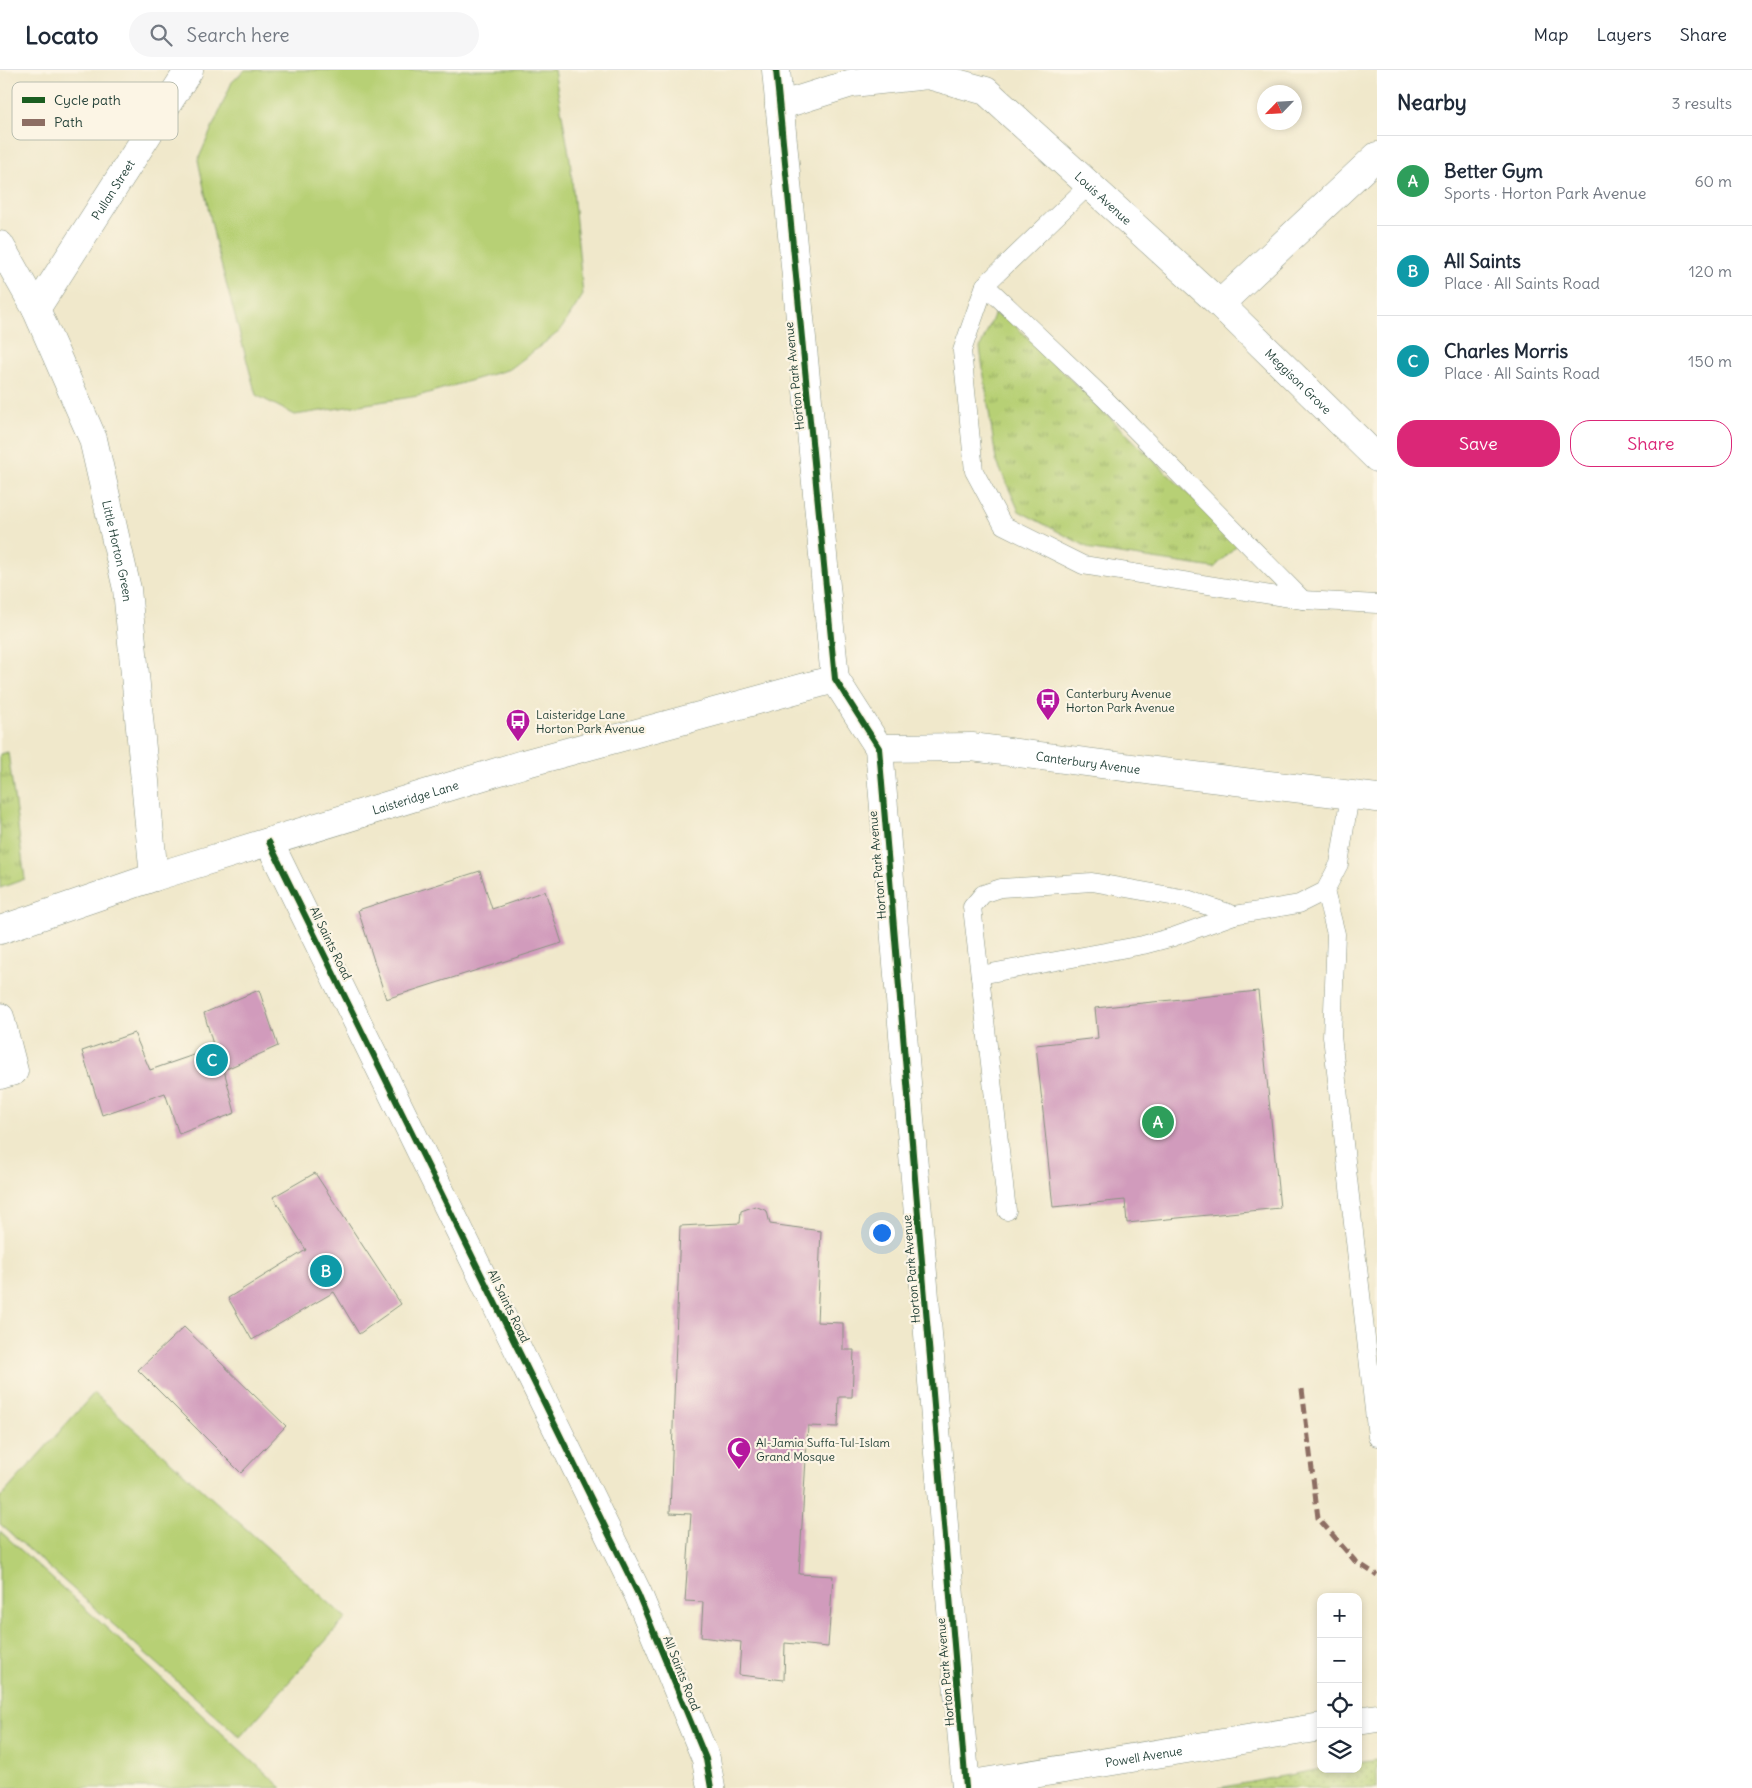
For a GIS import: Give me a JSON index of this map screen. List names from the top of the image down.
{
  "streets": {
    "street": [
      "Pullan Street",
      "Louis Avenue",
      "Horton Park Avenue",
      "Meggison Grove",
      "Little Horton Green",
      "Canterbury Avenue",
      "Laisteridge Lane",
      "All Saints Road",
      "Powell Avenue"
    ]
  },
  "crossings": [
    ["Pullan Street", "Little Horton Green"],
    ["Louis Avenue", "Horton Park Avenue"],
    ["Louis Avenue", "Meggison Grove"],
    ["Horton Park Avenue", "Canterbury Avenue"],
    ["Horton Park Avenue", "Laisteridge Lane"],
    ["Horton Park Avenue", "Powell Avenue"],
    ["Little Horton Green", "Laisteridge Lane"],
    ["Laisteridge Lane", "All Saints Road"]
  ],
  "places": {
    "bus stop": ["Canterbury Avenue Horton Park Avenue", "Laisteridge Lane Horton Park Avenue"],
    "mosque": ["Al-Jamia Suffa-Tul-Islam Grand Mosque"]
  },
  "legend": ["Cycle path", "Path"],
  "north": "bottom left",
  "page": {
    "header": "Locato",
    "search": "Search here",
    "nav": ["Map", "Layers", "Share"],
    "heading": ["Nearby", "3 results"],
    "list": [
      {
        "mark": "A",
        "name": "Better Gym",
        "note": "Sports · Horton Park Avenue",
        "value": "60 m"
      },
      {
        "mark": "B",
        "name": "All Saints",
        "note": "Place · All Saints Road",
        "value": "120 m"
      },
      {
        "mark": "C",
        "name": "Charles Morris",
        "note": "Place · All Saints Road",
        "value": "150 m"
      }
    ],
    "buttons": ["Save", "Share"],
    "pins": ["C", "A", "B"],
    "map_buttons": ["+", "−"]
  }
}
